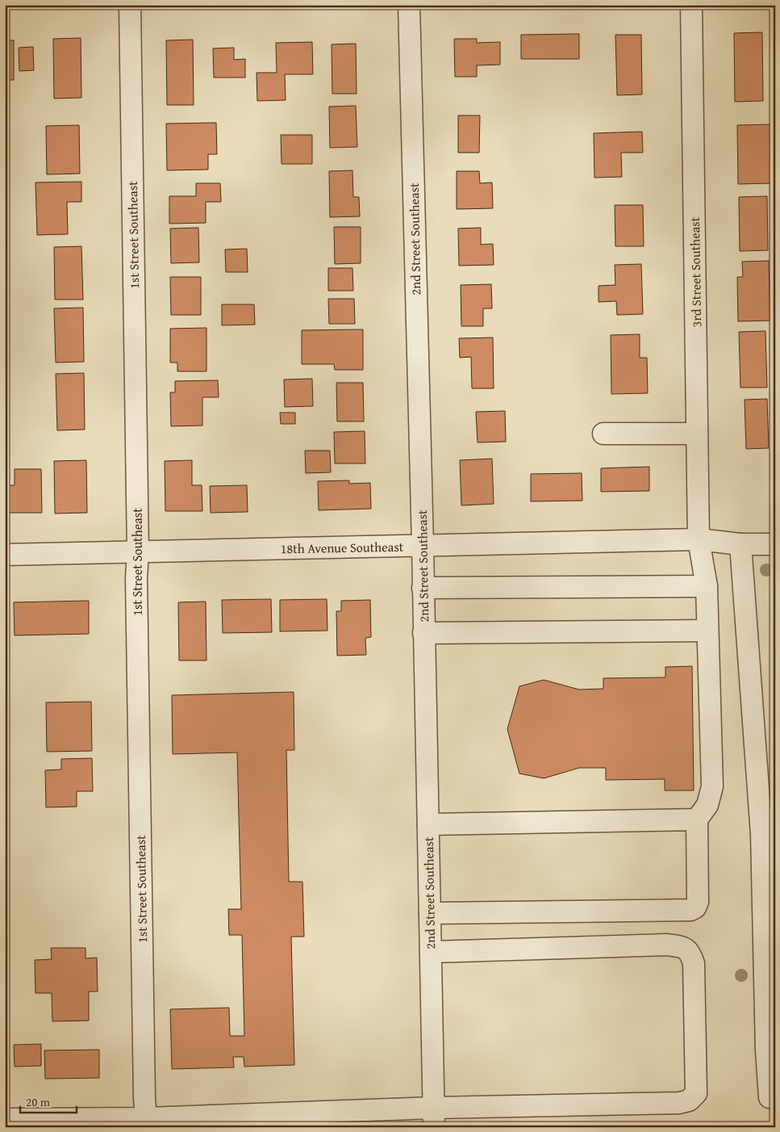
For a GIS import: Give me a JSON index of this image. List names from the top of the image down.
{
  "streets": {
    "street": [
      "1st Street Southeast",
      "2nd Street Southeast",
      "3rd Street Southeast",
      "18th Avenue Southeast"
    ]
  },
  "crossings": [
    ["1st Street Southeast", "18th Avenue Southeast"],
    ["2nd Street Southeast", "18th Avenue Southeast"],
    ["3rd Street Southeast", "18th Avenue Southeast"]
  ],
  "scale_bar": "20 m"
}
